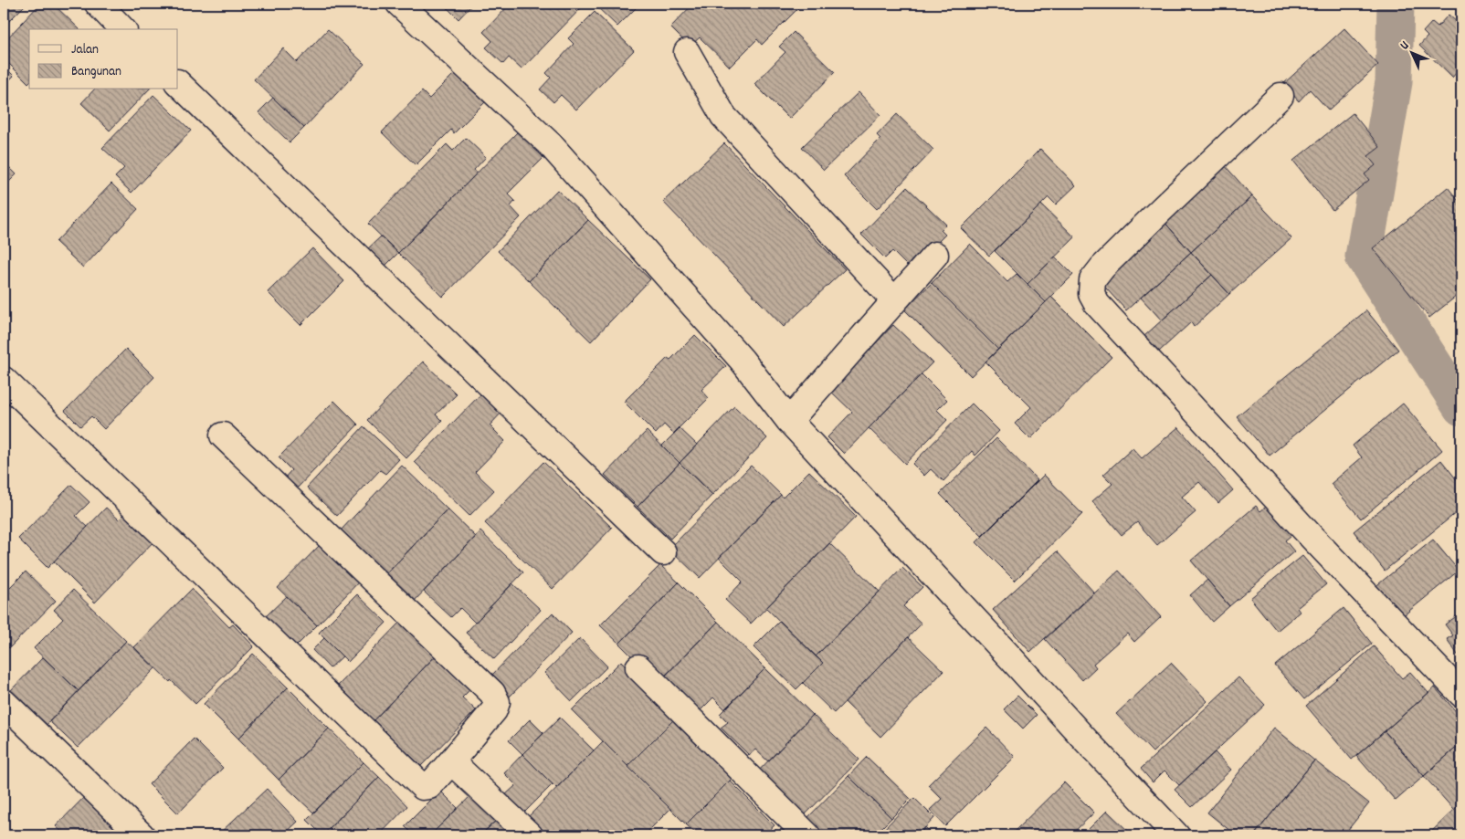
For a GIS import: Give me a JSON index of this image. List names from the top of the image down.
{
  "legend": ["Jalan", "Bangunan"],
  "north": "top left"
}
